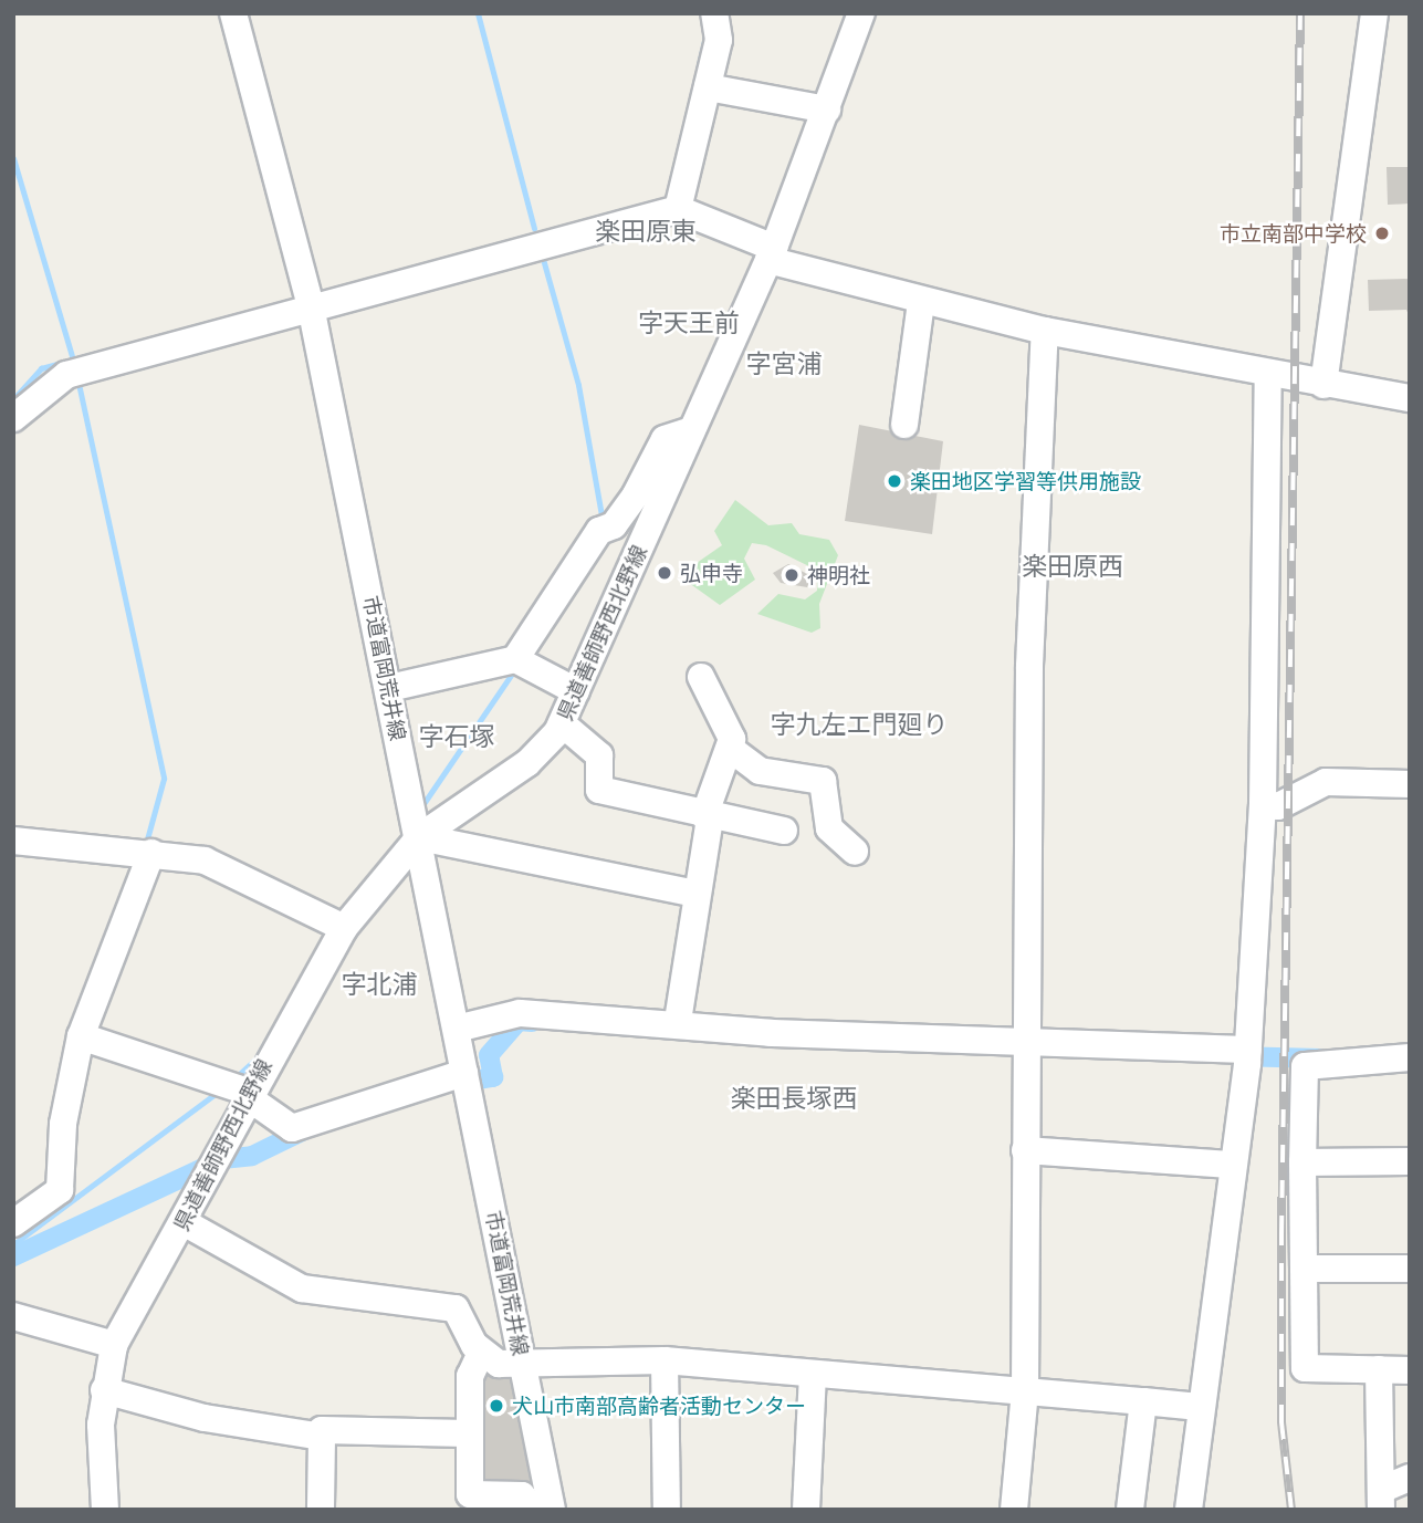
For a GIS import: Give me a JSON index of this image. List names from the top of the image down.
{
  "streets": {
    "street": ["県道善師野西北野線", "市道富岡荒井線"]
  },
  "crossings": [
    ["県道善師野西北野線", "市道富岡荒井線"]
  ],
  "districts": [
    "楽田原東",
    "字天王前",
    "字宮浦",
    "楽田原西",
    "字九左エ門廻り",
    "字石塚",
    "字北浦",
    "楽田長塚西"
  ],
  "places": [
    "市立南部中学校",
    "楽田地区学習等供用施設",
    "弘申寺",
    "神明社",
    "犬山市南部高齢者活動センター"
  ]
}
